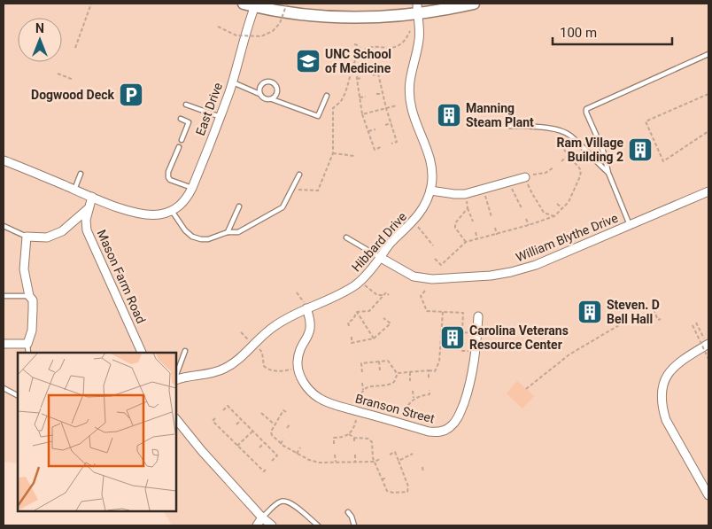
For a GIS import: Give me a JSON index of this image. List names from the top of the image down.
{
  "streets": {
    "street": [
      "East Drive",
      "William Blythe Drive",
      "Hibbard Drive",
      "Mason Farm Road",
      "Branson Street"
    ]
  },
  "crossings": [
    ["William Blythe Drive", "Hibbard Drive"]
  ],
  "places": {
    "school or university": ["UNC School of Medicine"],
    "parking": ["Dogwood Deck"],
    "building": [
      "Manning Steam Plant",
      "Ram Village Building 2",
      "Steven. D Bell Hall",
      "Carolina Veterans Resource Center"
    ]
  },
  "scale_bar": "100 m",
  "north": "top"
}
